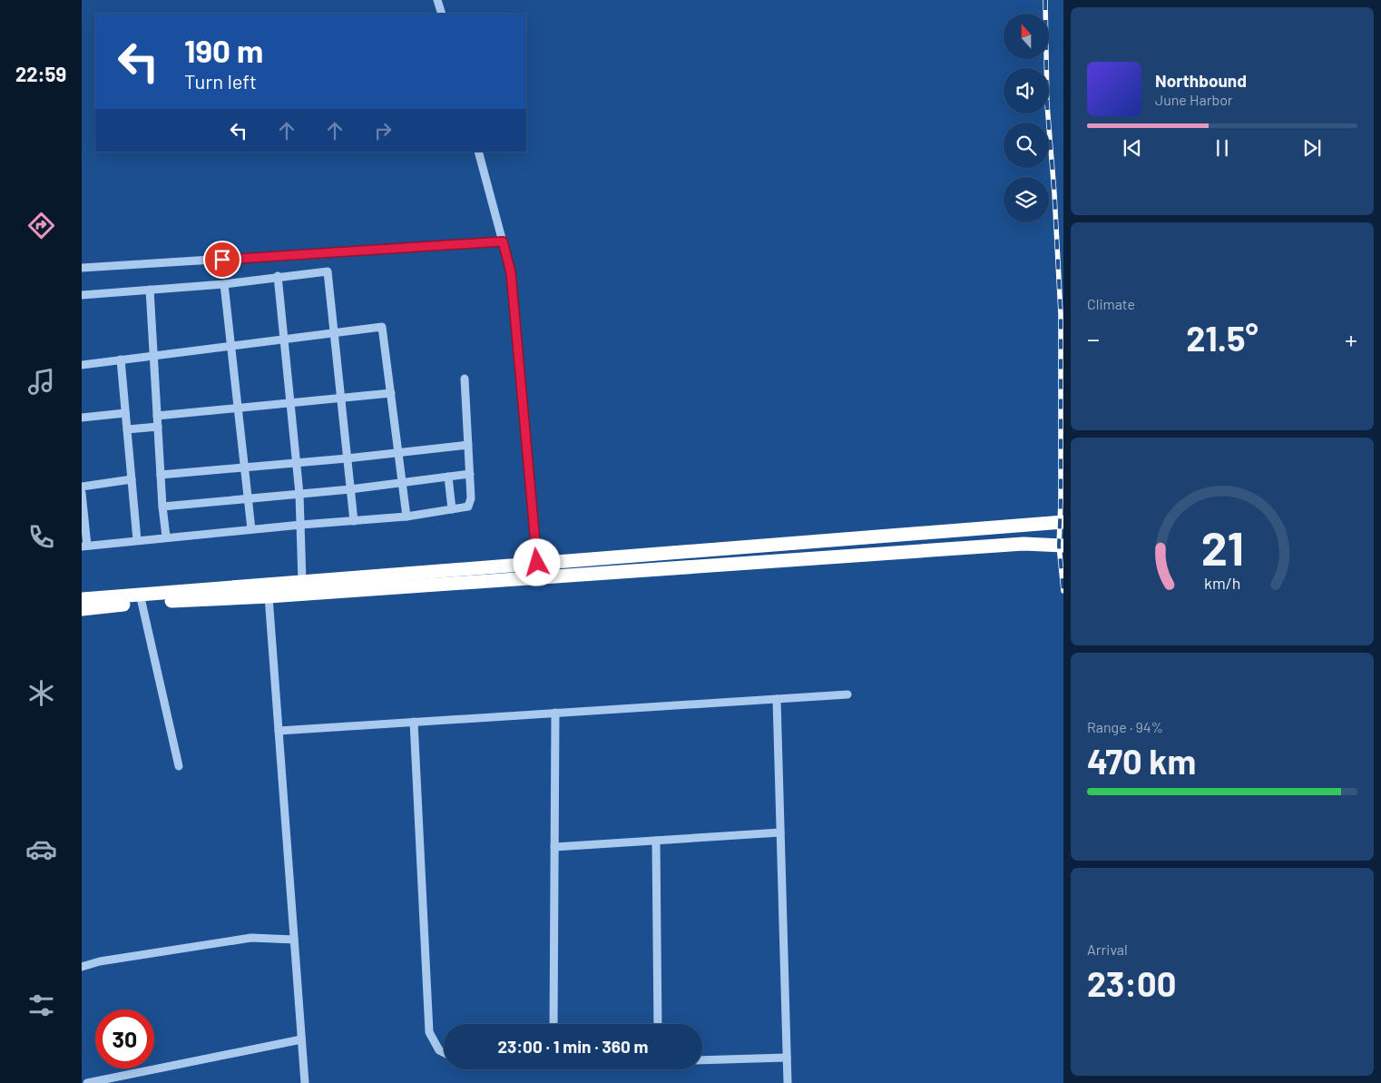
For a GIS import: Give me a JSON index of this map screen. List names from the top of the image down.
{
  "north": "top",
  "page": {
    "tabs": "22:59",
    "turn": ["190 m", "Turn left"],
    "song": ["Northbound", "June Harbor"],
    "tile": [
      "Climate",
      ["Range · 94%", "470 km"],
      ["Arrival", "23:00"]
    ],
    "heat": ["−", "21.5°", "+"],
    "limit": "30",
    "trip": "23:00 · 1 min · 360 m",
    "gauge": ["21", "km/h"]
  }
}
